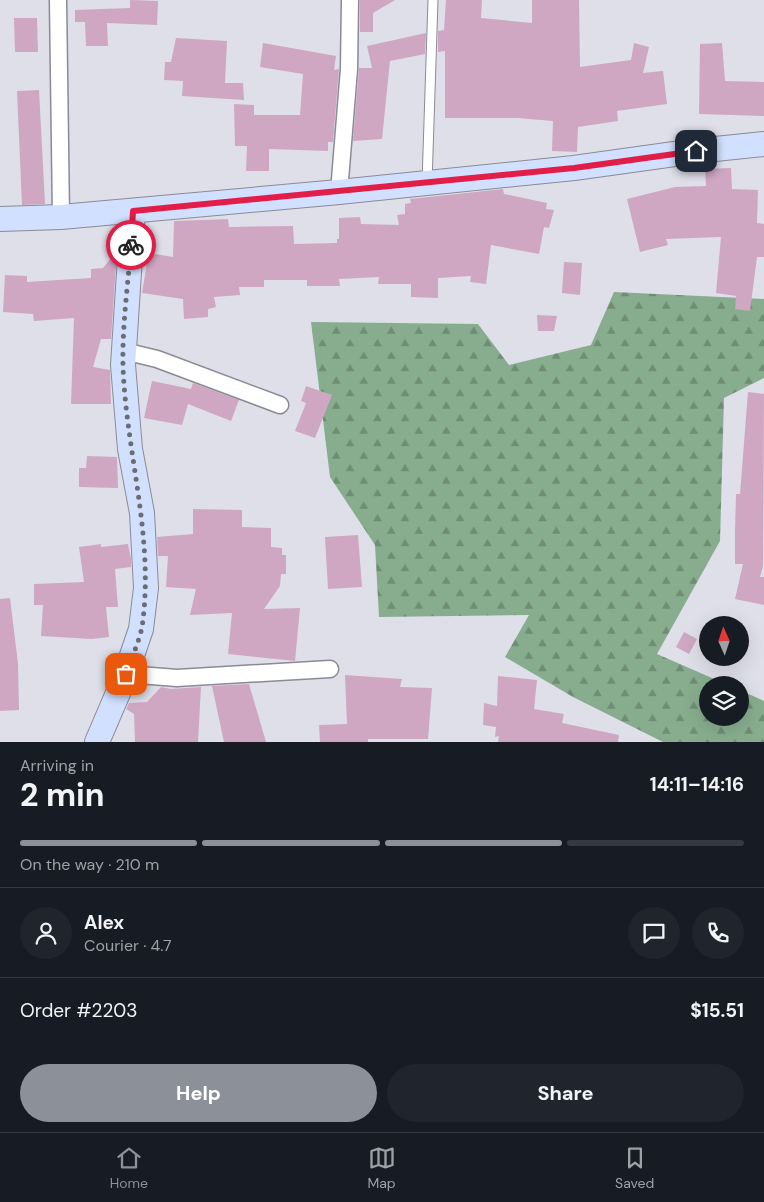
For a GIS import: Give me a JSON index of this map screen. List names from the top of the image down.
{
  "north": "top",
  "page": {
    "heading": ["2 min", "Arriving in", "14:11–14:16"],
    "panel": [
      "Alex",
      "Courier · 4.7",
      "Order #2203",
      "$15.51"
    ],
    "bar": "On the way · 210 m",
    "buttons": ["Help", "Share"],
    "tabs": ["Home", "Map", "Saved"]
  }
}
